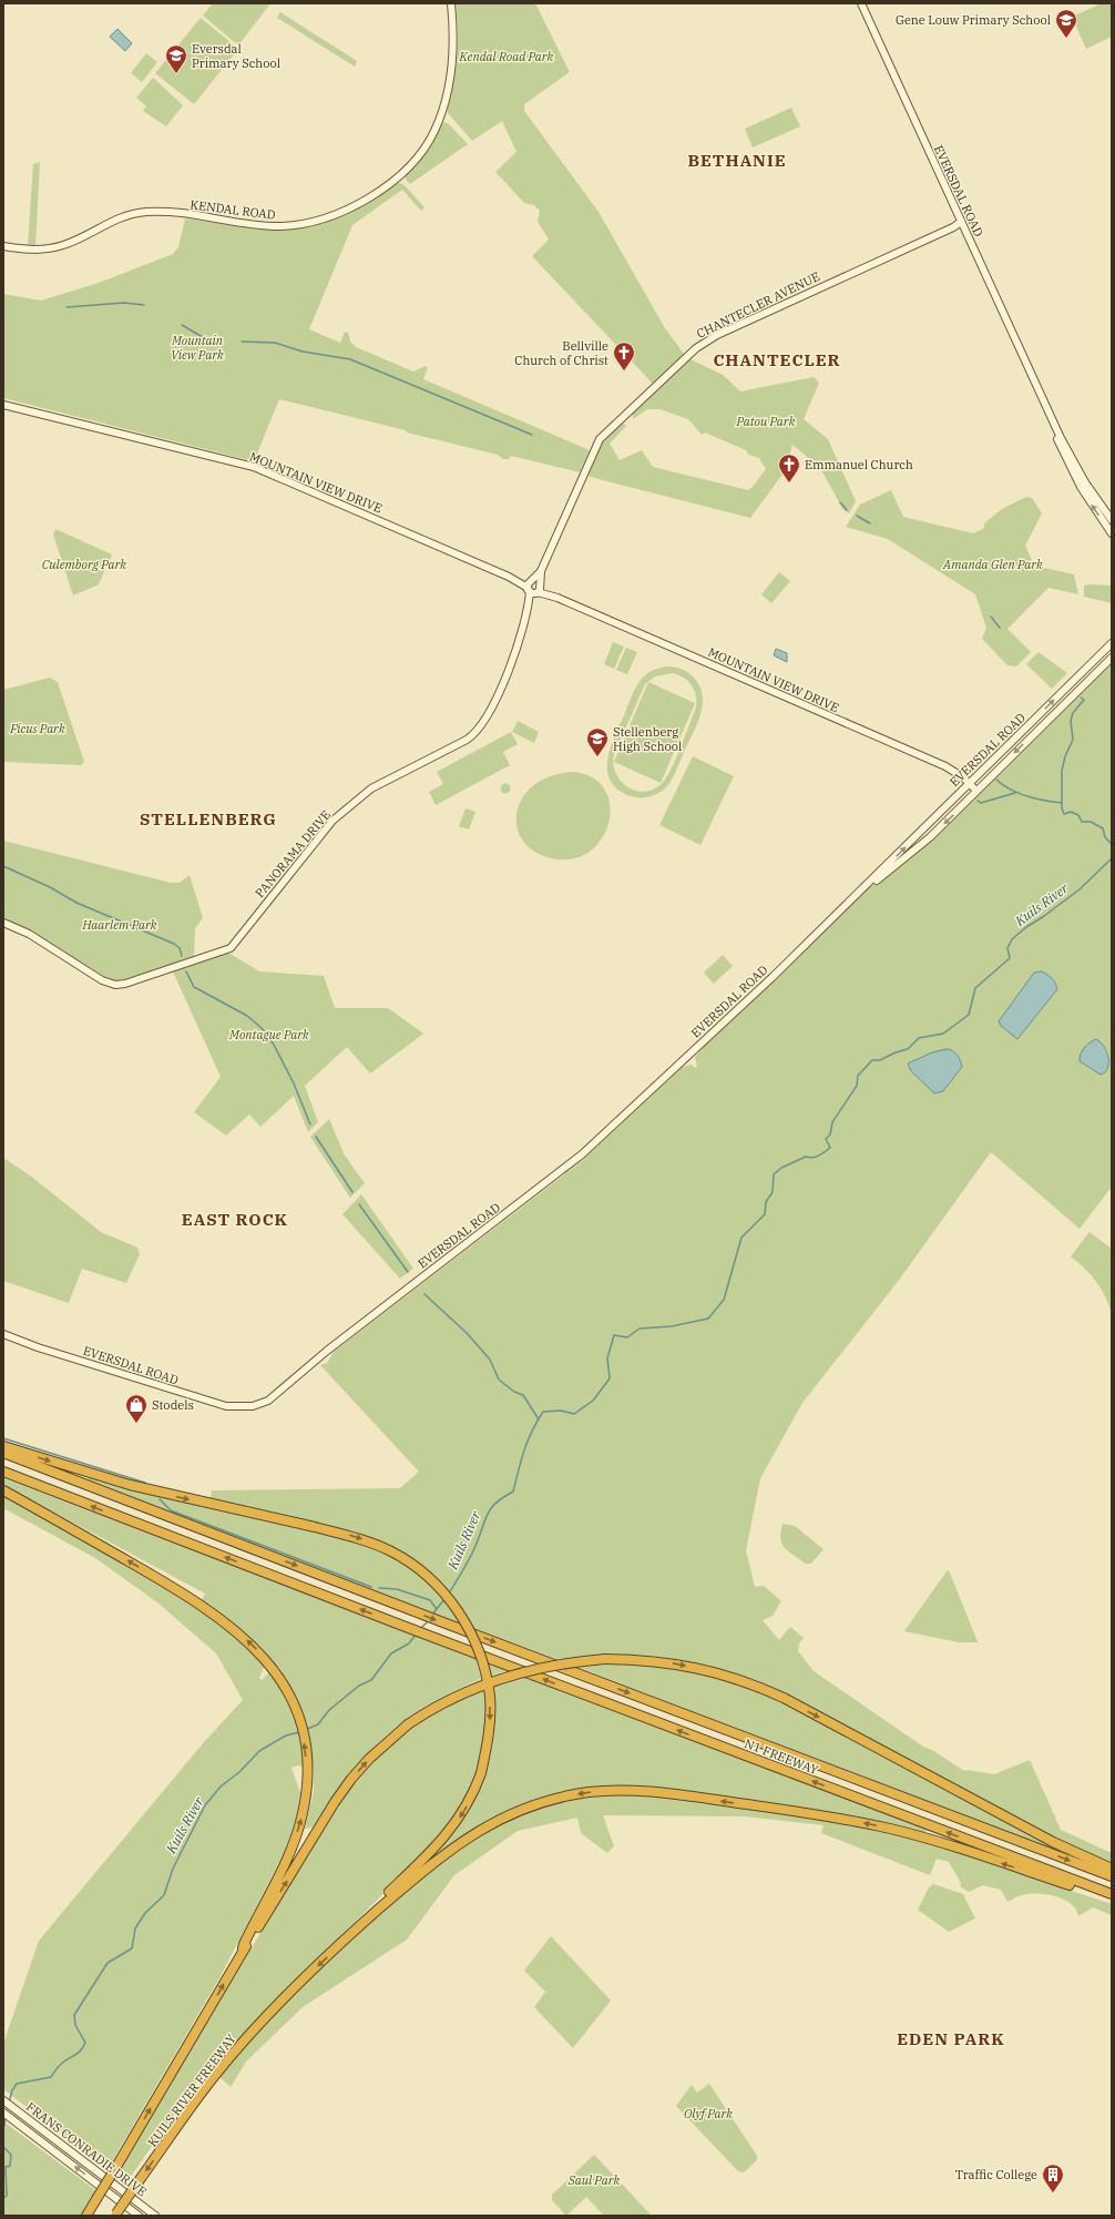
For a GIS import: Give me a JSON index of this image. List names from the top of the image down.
{
  "streets": {
    "highway": ["N1 FREEWAY", "KUILS RIVER FREEWAY"],
    "street": [
      "EVERSDAL ROAD",
      "KENDAL ROAD",
      "CHANTECLER AVENUE",
      "MOUNTAIN VIEW DRIVE",
      "PANORAMA DRIVE",
      "FRANS CONRADIE DRIVE"
    ]
  },
  "crossings": [
    ["EVERSDAL ROAD", "CHANTECLER AVENUE"],
    ["EVERSDAL ROAD", "MOUNTAIN VIEW DRIVE"],
    ["CHANTECLER AVENUE", "MOUNTAIN VIEW DRIVE"],
    ["CHANTECLER AVENUE", "PANORAMA DRIVE"],
    ["MOUNTAIN VIEW DRIVE", "PANORAMA DRIVE"]
  ],
  "districts": [
    "BETHANIE",
    "CHANTECLER",
    "STELLENBERG",
    "EAST ROCK",
    "EDEN PARK"
  ],
  "water": ["Kuils River"],
  "parks": [
    "Kendal Road Park",
    "Mountain View Park",
    "Patou Park",
    "Culemborg Park",
    "Amanda Glen Park",
    "Ficus Park",
    "Haarlem Park",
    "Montague Park",
    "Olyf Park",
    "Saul Park"
  ],
  "places": {
    "school or university": ["Gene Louw Primary School", "Eversdal Primary School", "Stellenberg High School"],
    "church": ["Bellville Church of Christ", "Emmanuel Church"],
    "shop": ["Stodels"],
    "building": ["Traffic College"]
  }
}
